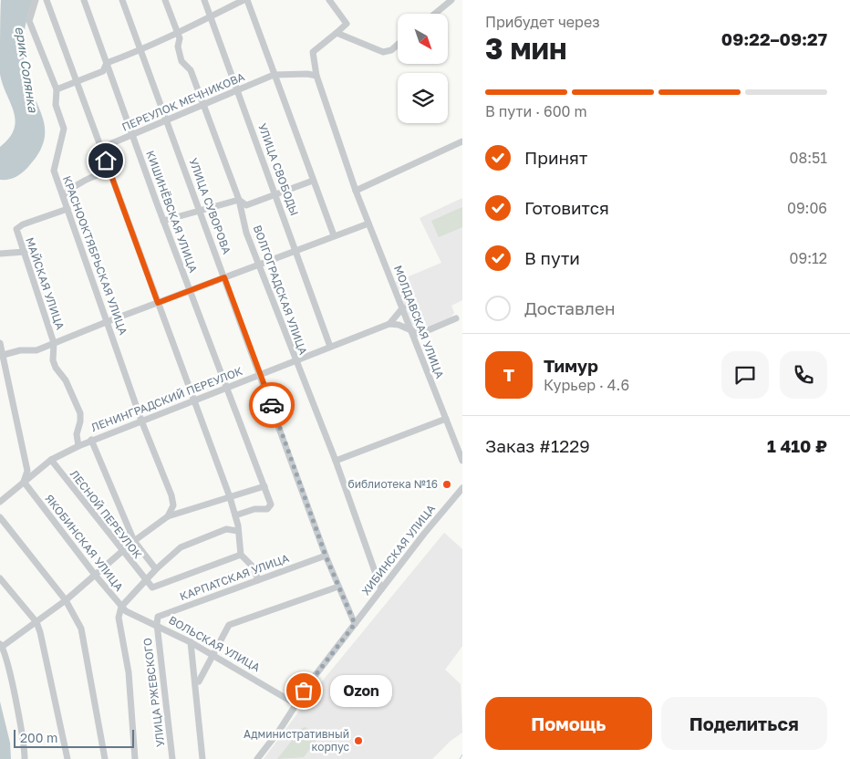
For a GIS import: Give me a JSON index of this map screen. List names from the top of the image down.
{
  "streets": {
    "street": [
      "ПЕРЕУЛОК МЕЧНИКОВА",
      "УЛИЦА СВОБОДЫ",
      "УЛИЦА СУВОРОВА",
      "КИШИНЁВСКАЯ УЛИЦА",
      "КРАСНООКТЯБРЬСКАЯ УЛИЦА",
      "МАЙСКАЯ УЛИЦА",
      "ВОЛГОГРАДСКАЯ УЛИЦА",
      "МОЛДАВСКАЯ УЛИЦА",
      "ЛЕНИНГРАДСКИЙ ПЕРЕУЛОК",
      "ЛЕСНОЙ ПЕРЕУЛОК",
      "ЯКОБИНСКАЯ УЛИЦА",
      "ХИБИНСКАЯ УЛИЦА",
      "КАРПАТСКАЯ УЛИЦА",
      "ВОЛЬСКАЯ УЛИЦА",
      "УЛИЦА РЖЕВСКОГО"
    ]
  },
  "crossings": [
    ["ПЕРЕУЛОК МЕЧНИКОВА", "УЛИЦА СВОБОДЫ"],
    ["ПЕРЕУЛОК МЕЧНИКОВА", "УЛИЦА СУВОРОВА"],
    ["ПЕРЕУЛОК МЕЧНИКОВА", "КИШИНЁВСКАЯ УЛИЦА"],
    ["ПЕРЕУЛОК МЕЧНИКОВА", "ВОЛГОГРАДСКАЯ УЛИЦА"],
    ["УЛИЦА СВОБОДЫ", "ЛЕНИНГРАДСКИЙ ПЕРЕУЛОК"],
    ["УЛИЦА СУВОРОВА", "ЛЕНИНГРАДСКИЙ ПЕРЕУЛОК"],
    ["УЛИЦА СУВОРОВА", "ХИБИНСКАЯ УЛИЦА"],
    ["УЛИЦА СУВОРОВА", "КАРПАТСКАЯ УЛИЦА"],
    ["КИШИНЁВСКАЯ УЛИЦА", "ЛЕНИНГРАДСКИЙ ПЕРЕУЛОК"],
    ["КРАСНООКТЯБРЬСКАЯ УЛИЦА", "МАЙСКАЯ УЛИЦА"],
    ["КРАСНООКТЯБРЬСКАЯ УЛИЦА", "ЛЕНИНГРАДСКИЙ ПЕРЕУЛОК"],
    ["МАЙСКАЯ УЛИЦА", "ЛЕНИНГРАДСКИЙ ПЕРЕУЛОК"],
    ["ВОЛГОГРАДСКАЯ УЛИЦА", "ЛЕНИНГРАДСКИЙ ПЕРЕУЛОК"],
    ["ВОЛГОГРАДСКАЯ УЛИЦА", "ХИБИНСКАЯ УЛИЦА"],
    ["ЛЕНИНГРАДСКИЙ ПЕРЕУЛОК", "ЛЕСНОЙ ПЕРЕУЛОК"],
    ["ЛЕНИНГРАДСКИЙ ПЕРЕУЛОК", "ЯКОБИНСКАЯ УЛИЦА"],
    ["ЯКОБИНСКАЯ УЛИЦА", "ВОЛЬСКАЯ УЛИЦА"],
    ["ХИБИНСКАЯ УЛИЦА", "ВОЛЬСКАЯ УЛИЦА"],
    ["КАРПАТСКАЯ УЛИЦА", "ВОЛЬСКАЯ УЛИЦА"],
    ["КАРПАТСКАЯ УЛИЦА", "УЛИЦА РЖЕВСКОГО"],
    ["ВОЛЬСКАЯ УЛИЦА", "УЛИЦА РЖЕВСКОГО"]
  ],
  "water": ["ерик Солянка"],
  "places": ["библиотека №16", "Ozon", "Административный корпус"],
  "scale_bar": "200 m",
  "north": "bottom right",
  "page": {
    "heading": ["3 мин", "Прибудет через", "09:22–09:27"],
    "panel": [
      "Тимур",
      "Курьер · 4.6",
      "Заказ #1229",
      "1 410 ₽"
    ],
    "bar": "В пути · 600 m",
    "list": [
      ["Принят", "08:51"],
      ["Готовится", "09:06"],
      ["В пути", "09:12"],
      "Доставлен"
    ],
    "round": "Т",
    "bubble": "Ozon",
    "buttons": ["Помощь", "Поделиться"],
    "scale": "200 m"
  }
}
